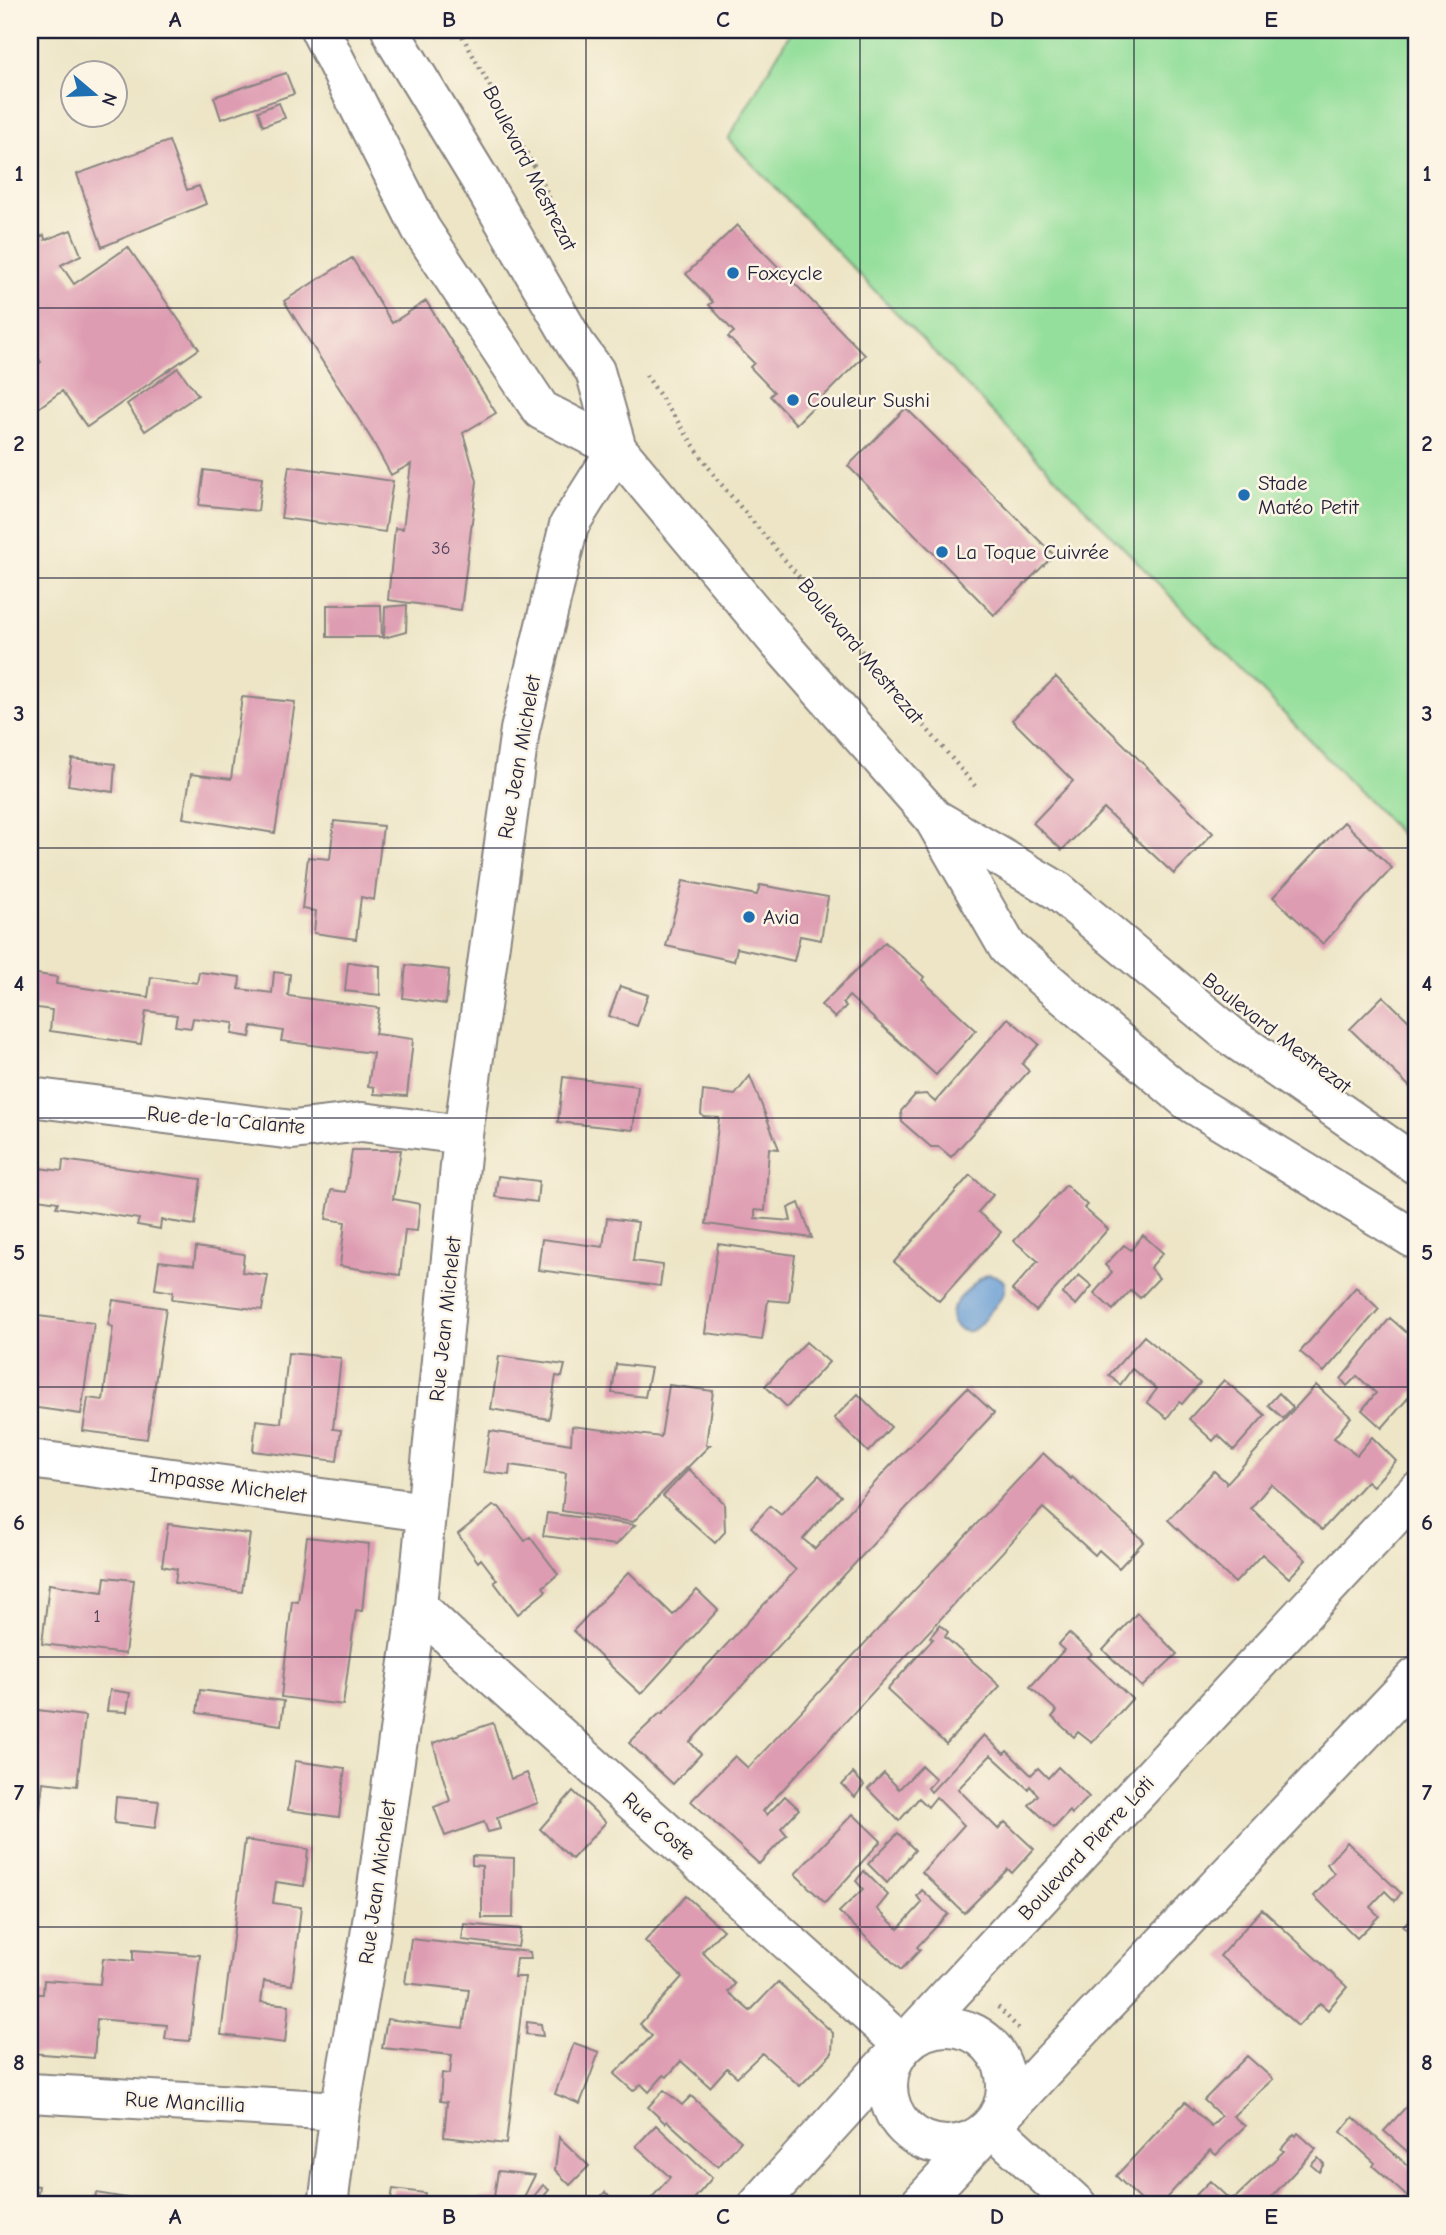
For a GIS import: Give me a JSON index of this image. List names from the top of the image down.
{
  "streets": {
    "street": [
      "Boulevard Mestrezat",
      "Rue Jean Michelet",
      "Rue de la Calante",
      "Impasse Michelet",
      "Rue Coste",
      "Boulevard Pierre Loti",
      "Rue Mancillia"
    ]
  },
  "crossings": [
    ["Boulevard Mestrezat", "Rue Jean Michelet"],
    ["Rue Jean Michelet", "Rue de la Calante"],
    ["Rue Jean Michelet", "Impasse Michelet"],
    ["Rue Jean Michelet", "Rue Coste"],
    ["Rue Jean Michelet", "Rue Mancillia"],
    ["Rue Coste", "Boulevard Pierre Loti"]
  ],
  "places": [
    "Foxcycle",
    "Couleur Sushi",
    "Stade Matéo Petit",
    "La Toque Cuivrée",
    "Avia"
  ],
  "house_numbers": ["36", "1"],
  "north": "right",
  "grid": {
    "columns": [
      "A",
      "B",
      "C",
      "D",
      "E"
    ],
    "rows": [
      "1",
      "2",
      "3",
      "4",
      "5",
      "6",
      "7",
      "8"
    ]
  }
}
